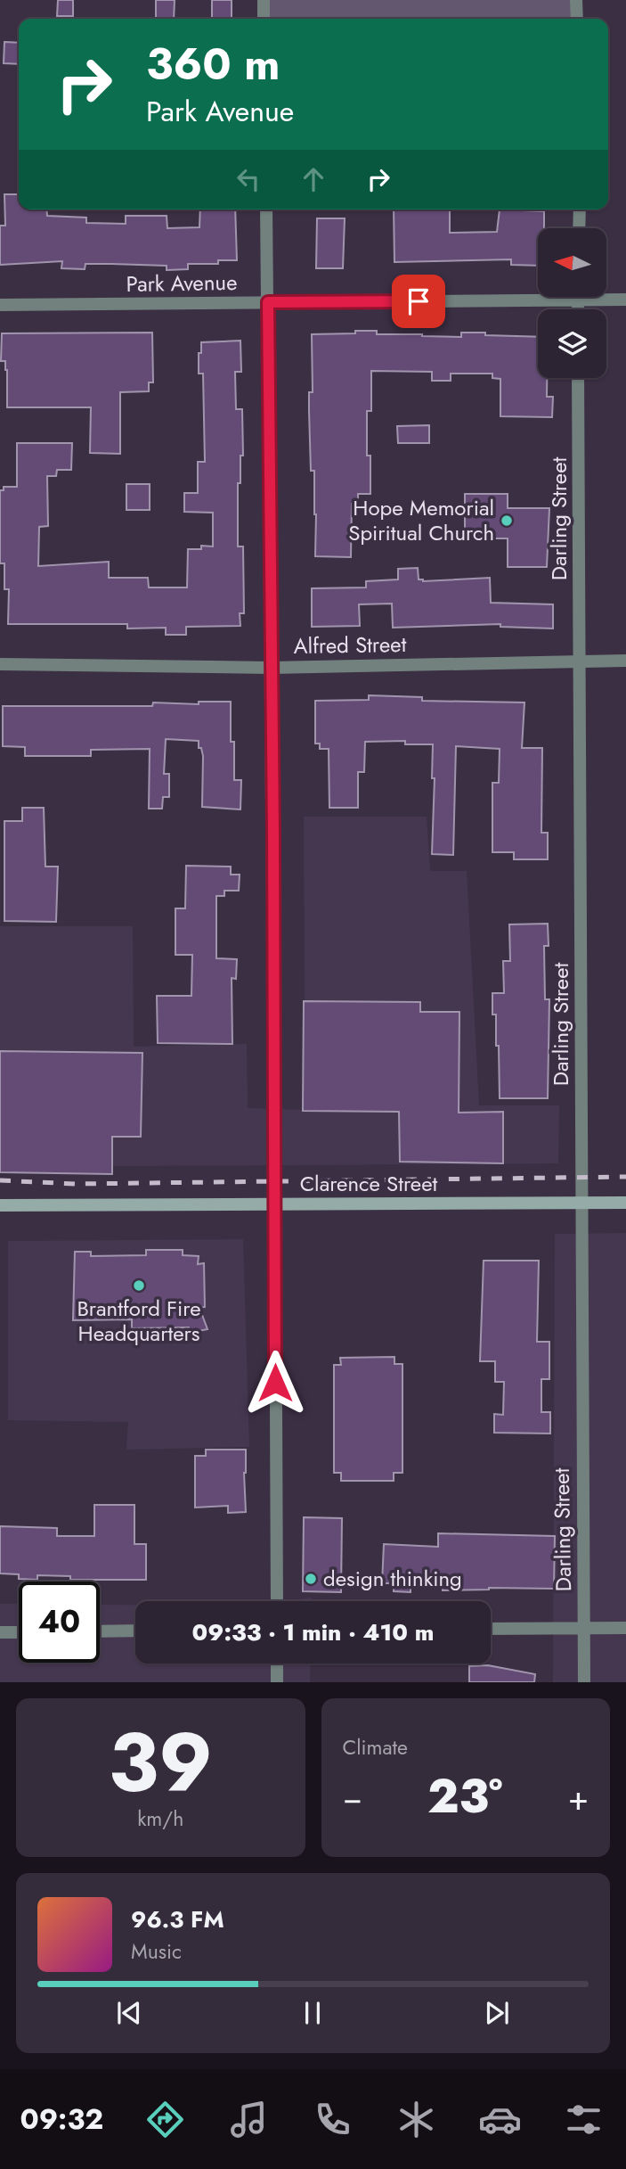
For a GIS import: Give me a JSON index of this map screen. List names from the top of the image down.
{
  "streets": {
    "main road": ["Clarence Street"],
    "street": ["Park Avenue", "Darling Street", "Alfred Street"]
  },
  "crossings": [
    ["Darling Street", "Alfred Street"],
    ["Darling Street", "Clarence Street"]
  ],
  "places": ["Hope Memorial Spiritual Church", "Brantford Fire Headquarters", "design thinking"],
  "north": "left",
  "page": {
    "turn": ["360 m", "Park Avenue"],
    "limit": "40",
    "trip": "09:33 · 1 min · 410 m",
    "tile": [
      ["39", "km/h"],
      "Climate"
    ],
    "heat": ["−", "23°", "+"],
    "song": ["96.3 FM", "Music"],
    "tabs": "09:32"
  }
}
